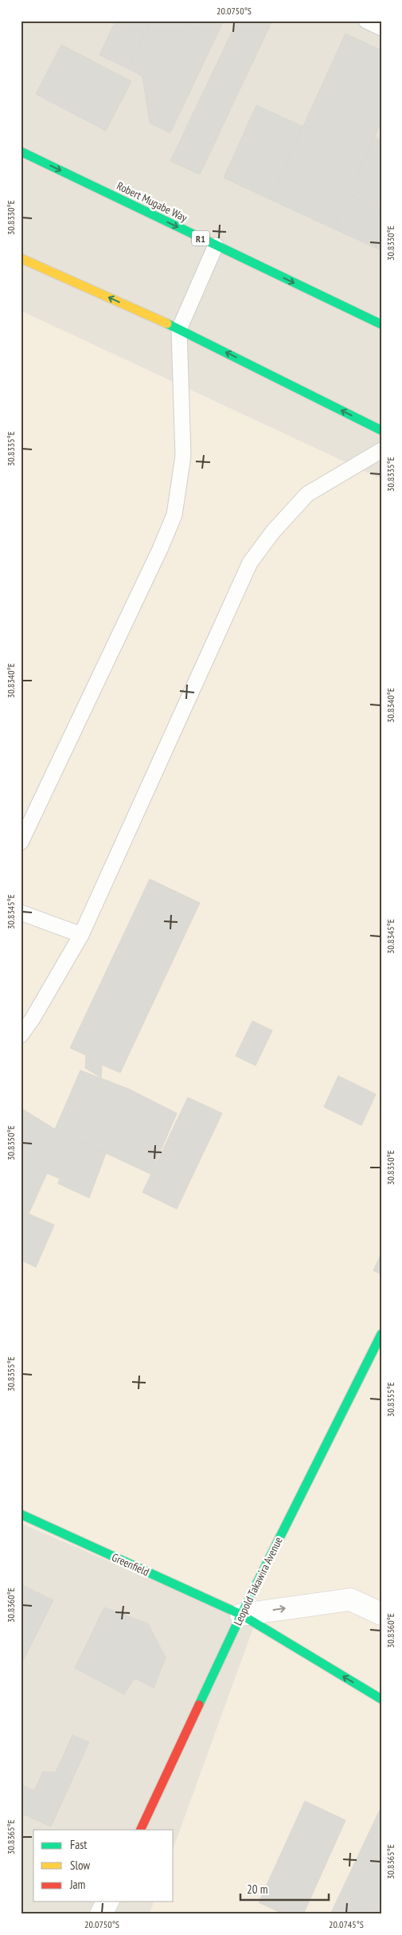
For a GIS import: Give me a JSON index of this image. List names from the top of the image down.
{
  "streets": {
    "main road": [
      "Robert Mugabe Way",
      "R1",
      "Greenfield",
      "Leopold Takawira Avenue"
    ]
  },
  "crossings": [
    ["Greenfield", "Leopold Takawira Avenue"]
  ],
  "one_way": ["Robert Mugabe Way", "Greenfield"],
  "legend": ["Fast", "Slow", "Jam"],
  "scale_bar": "20 m",
  "coordinates": [
    "20.0750°S",
    "30.8330°E",
    "30.8335°E",
    "30.8340°E",
    "30.8345°E",
    "30.8350°E",
    "30.8355°E",
    "30.8360°E",
    "30.8365°E",
    "20.0745°S"
  ]
}
